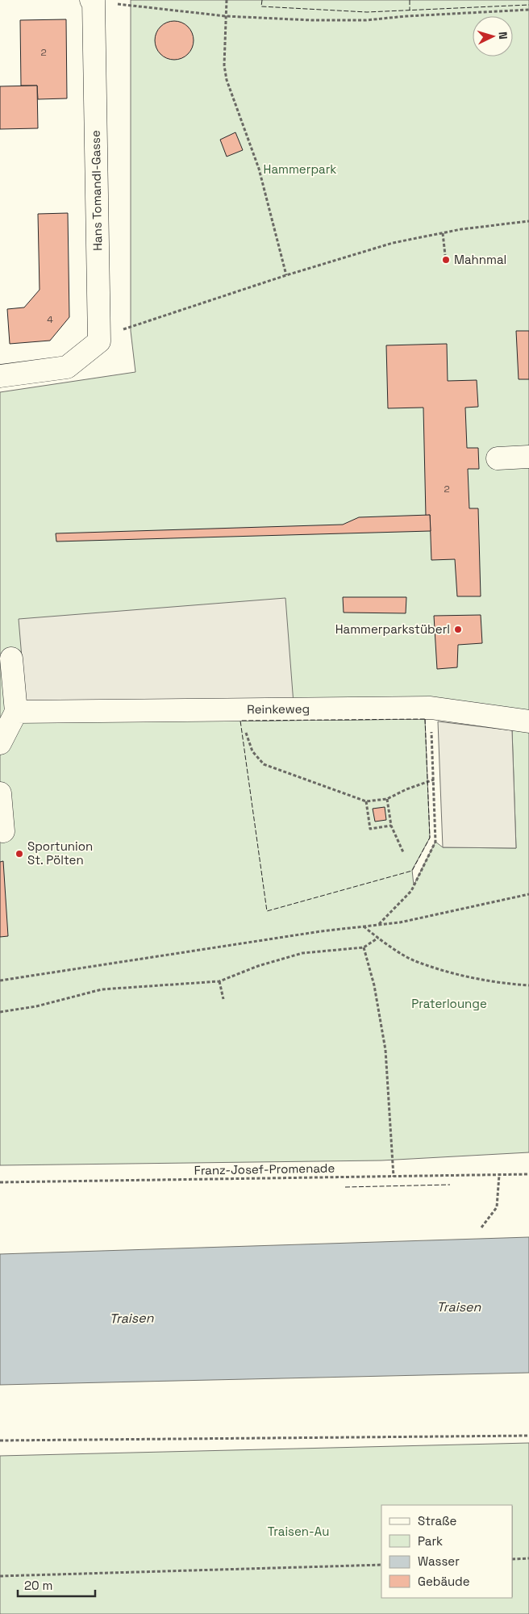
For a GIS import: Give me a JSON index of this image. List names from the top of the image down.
{
  "streets": {
    "street": ["Hans Tomandl-Gasse", "Reinkeweg"],
    "path": ["Franz-Josef-Promenade"]
  },
  "water": ["Traisen"],
  "parks": ["Hammerpark", "Praterlounge", "Traisen-Au"],
  "places": ["Mahnmal", "Hammerparkstüberl", "Sportunion St. Pölten"],
  "house_numbers": ["2", "4", "2"],
  "legend": [
    "Straße",
    "Park",
    "Wasser",
    "Gebäude"
  ],
  "scale_bar": "20 m",
  "north": "right"
}
